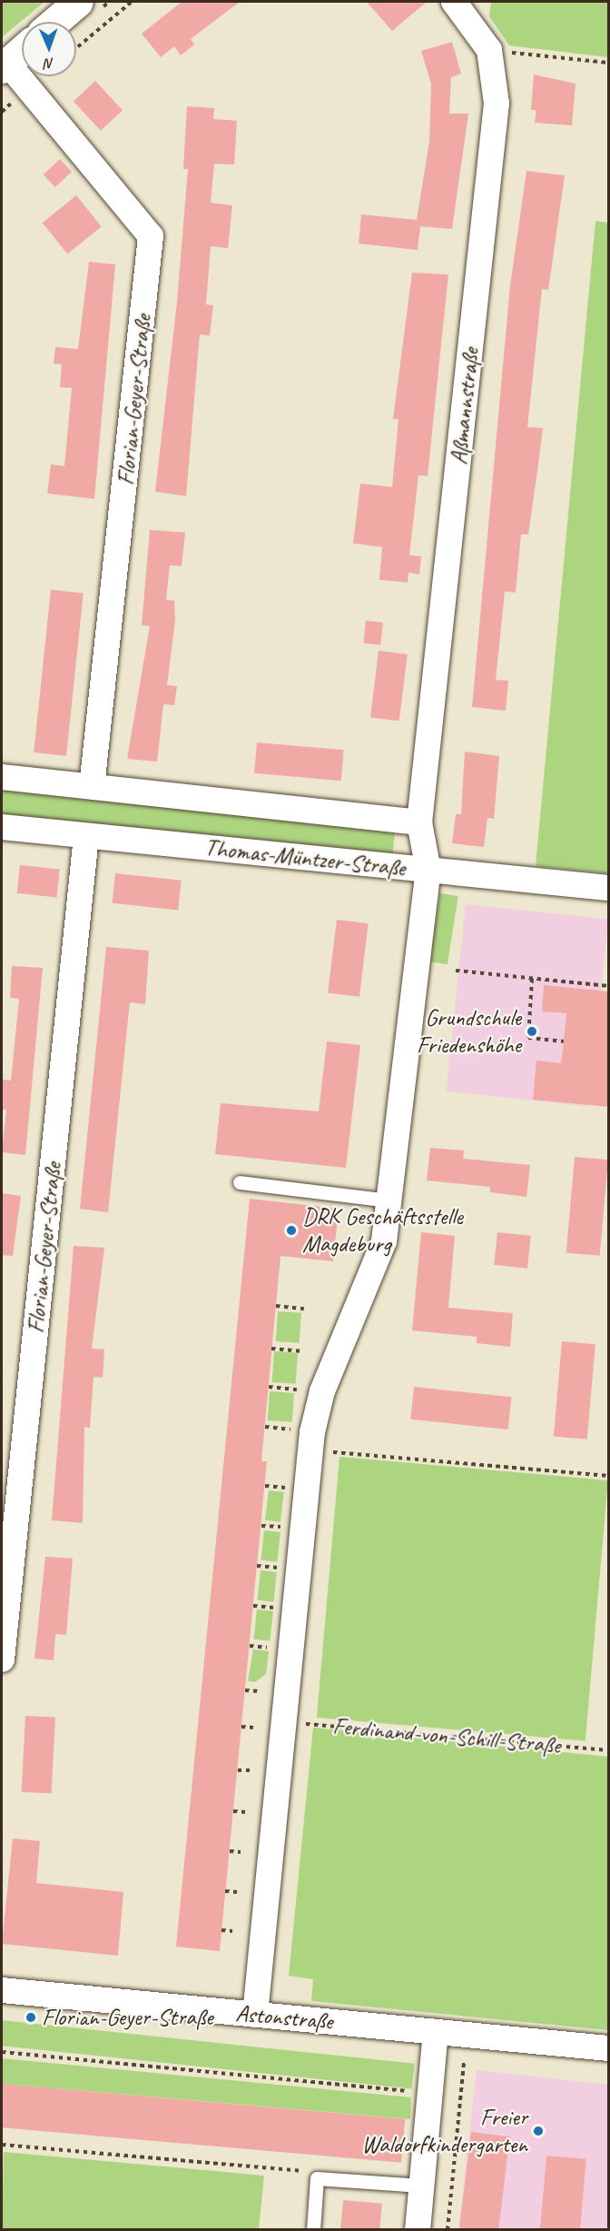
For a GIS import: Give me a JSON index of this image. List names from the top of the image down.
{
  "streets": {
    "street": [
      "Florian-Geyer-Straße",
      "Aßmannstraße",
      "Thomas-Müntzer-Straße",
      "Astonstraße"
    ],
    "path": ["Ferdinand-von-Schill-Straße"]
  },
  "crossings": [
    ["Florian-Geyer-Straße", "Thomas-Müntzer-Straße"],
    ["Aßmannstraße", "Thomas-Müntzer-Straße"]
  ],
  "places": [
    "Grundschule Friedenshöhe",
    "DRK Geschäftsstelle Magdeburg",
    "Florian-Geyer-Straße",
    "Freier Waldorfkindergarten"
  ],
  "north": "bottom"
}
